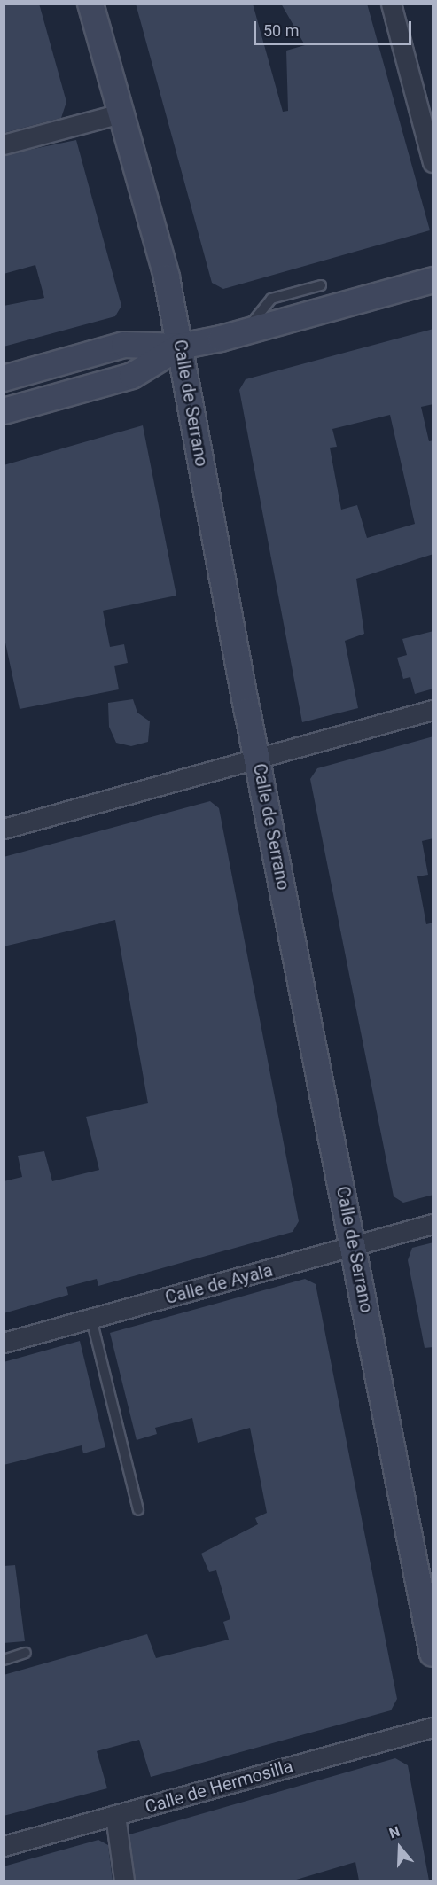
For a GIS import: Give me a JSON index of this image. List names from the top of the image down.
{
  "streets": {
    "main road": ["Calle de Serrano"],
    "street": ["Calle de Ayala", "Calle de Hermosilla"]
  },
  "crossings": [
    ["Calle de Serrano", "Calle de Ayala"]
  ],
  "scale_bar": "50 m",
  "north": "top"
}
